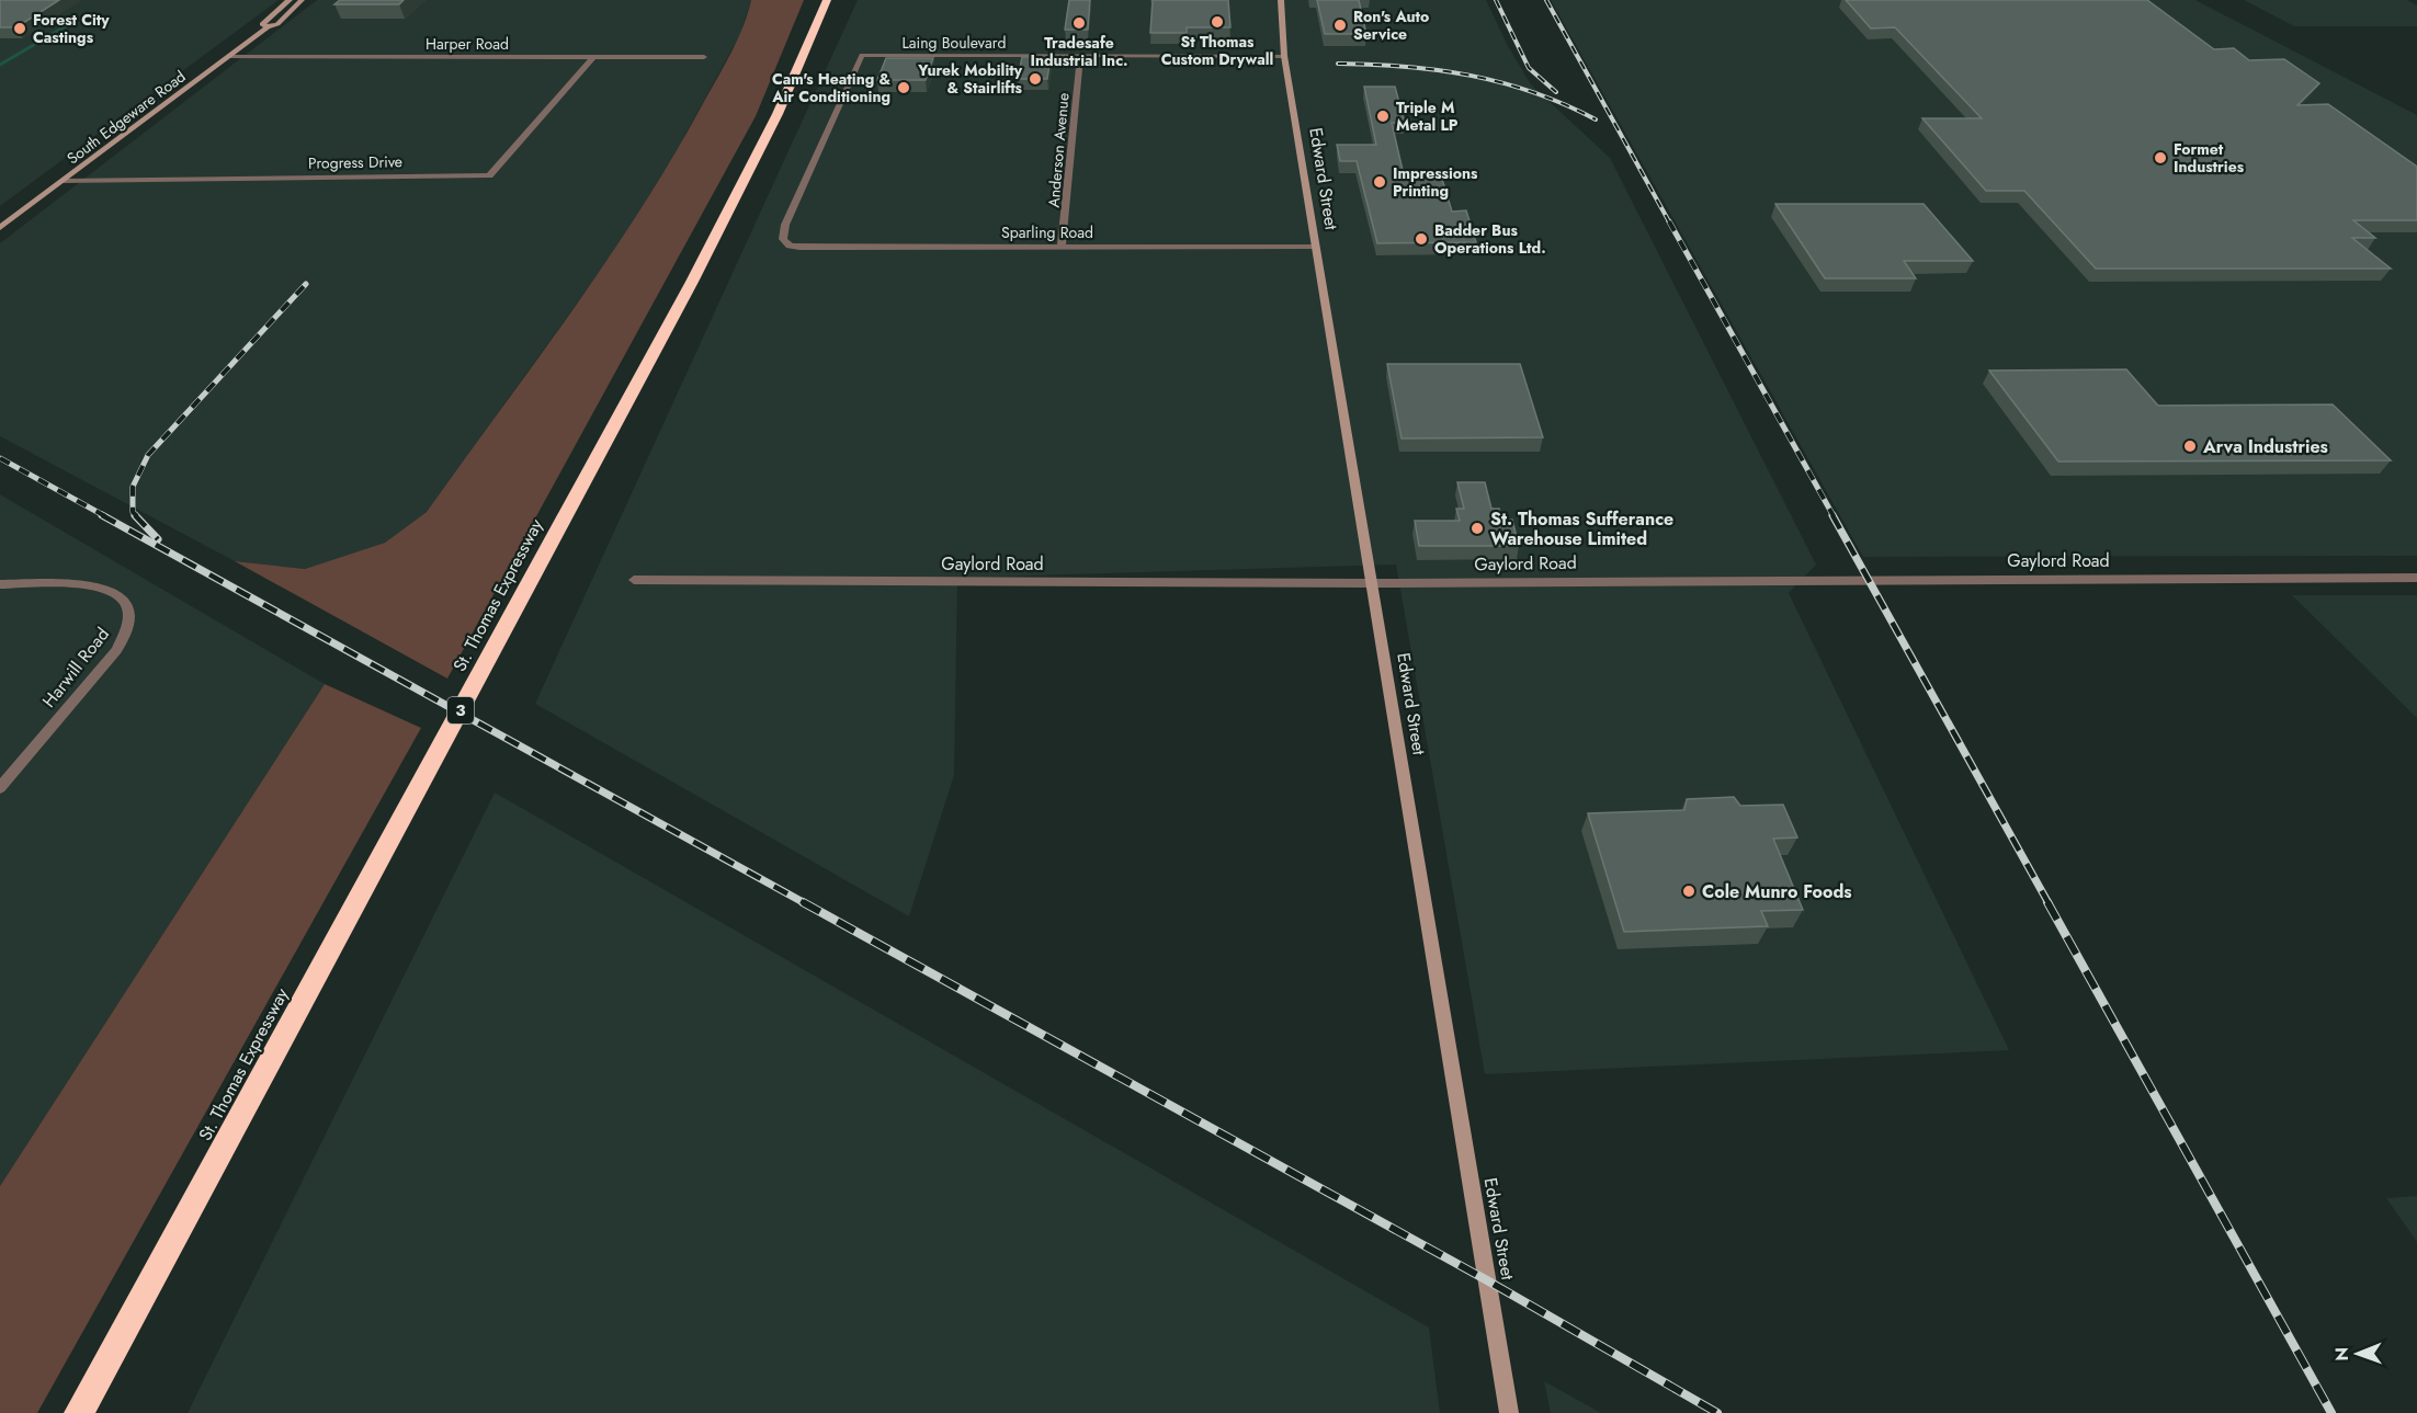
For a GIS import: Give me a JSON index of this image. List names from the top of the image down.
{
  "streets": {
    "highway": ["St. Thomas Expressway", "3"],
    "street": [
      "Laing Boulevard",
      "Harper Road",
      "South Edgeware Road",
      "Anderson Avenue",
      "Progress Drive",
      "Edward Street",
      "Sparling Road",
      "Gaylord Road",
      "Harwill Road"
    ]
  },
  "crossings": [
    ["Laing Boulevard", "Anderson Avenue"],
    ["Laing Boulevard", "Edward Street"],
    ["Laing Boulevard", "Sparling Road"],
    ["Harper Road", "South Edgeware Road"],
    ["Harper Road", "Progress Drive"],
    ["South Edgeware Road", "Progress Drive"],
    ["Anderson Avenue", "Sparling Road"],
    ["Edward Street", "Sparling Road"],
    ["Edward Street", "Gaylord Road"]
  ],
  "places": [
    "St Thomas Custom Drywall",
    "Tradesafe Industrial Inc.",
    "Ron's Auto Service",
    "Forest City Castings",
    "Yurek Mobility & Stairlifts",
    "Cam's Heating & Air Conditioning",
    "Triple M Metal LP",
    "Formet Industries",
    "Impressions Printing",
    "Badder Bus Operations Ltd.",
    "Arva Industries",
    "St. Thomas Sufferance Warehouse Limited",
    "Cole Munro Foods"
  ],
  "north": "left"
}
